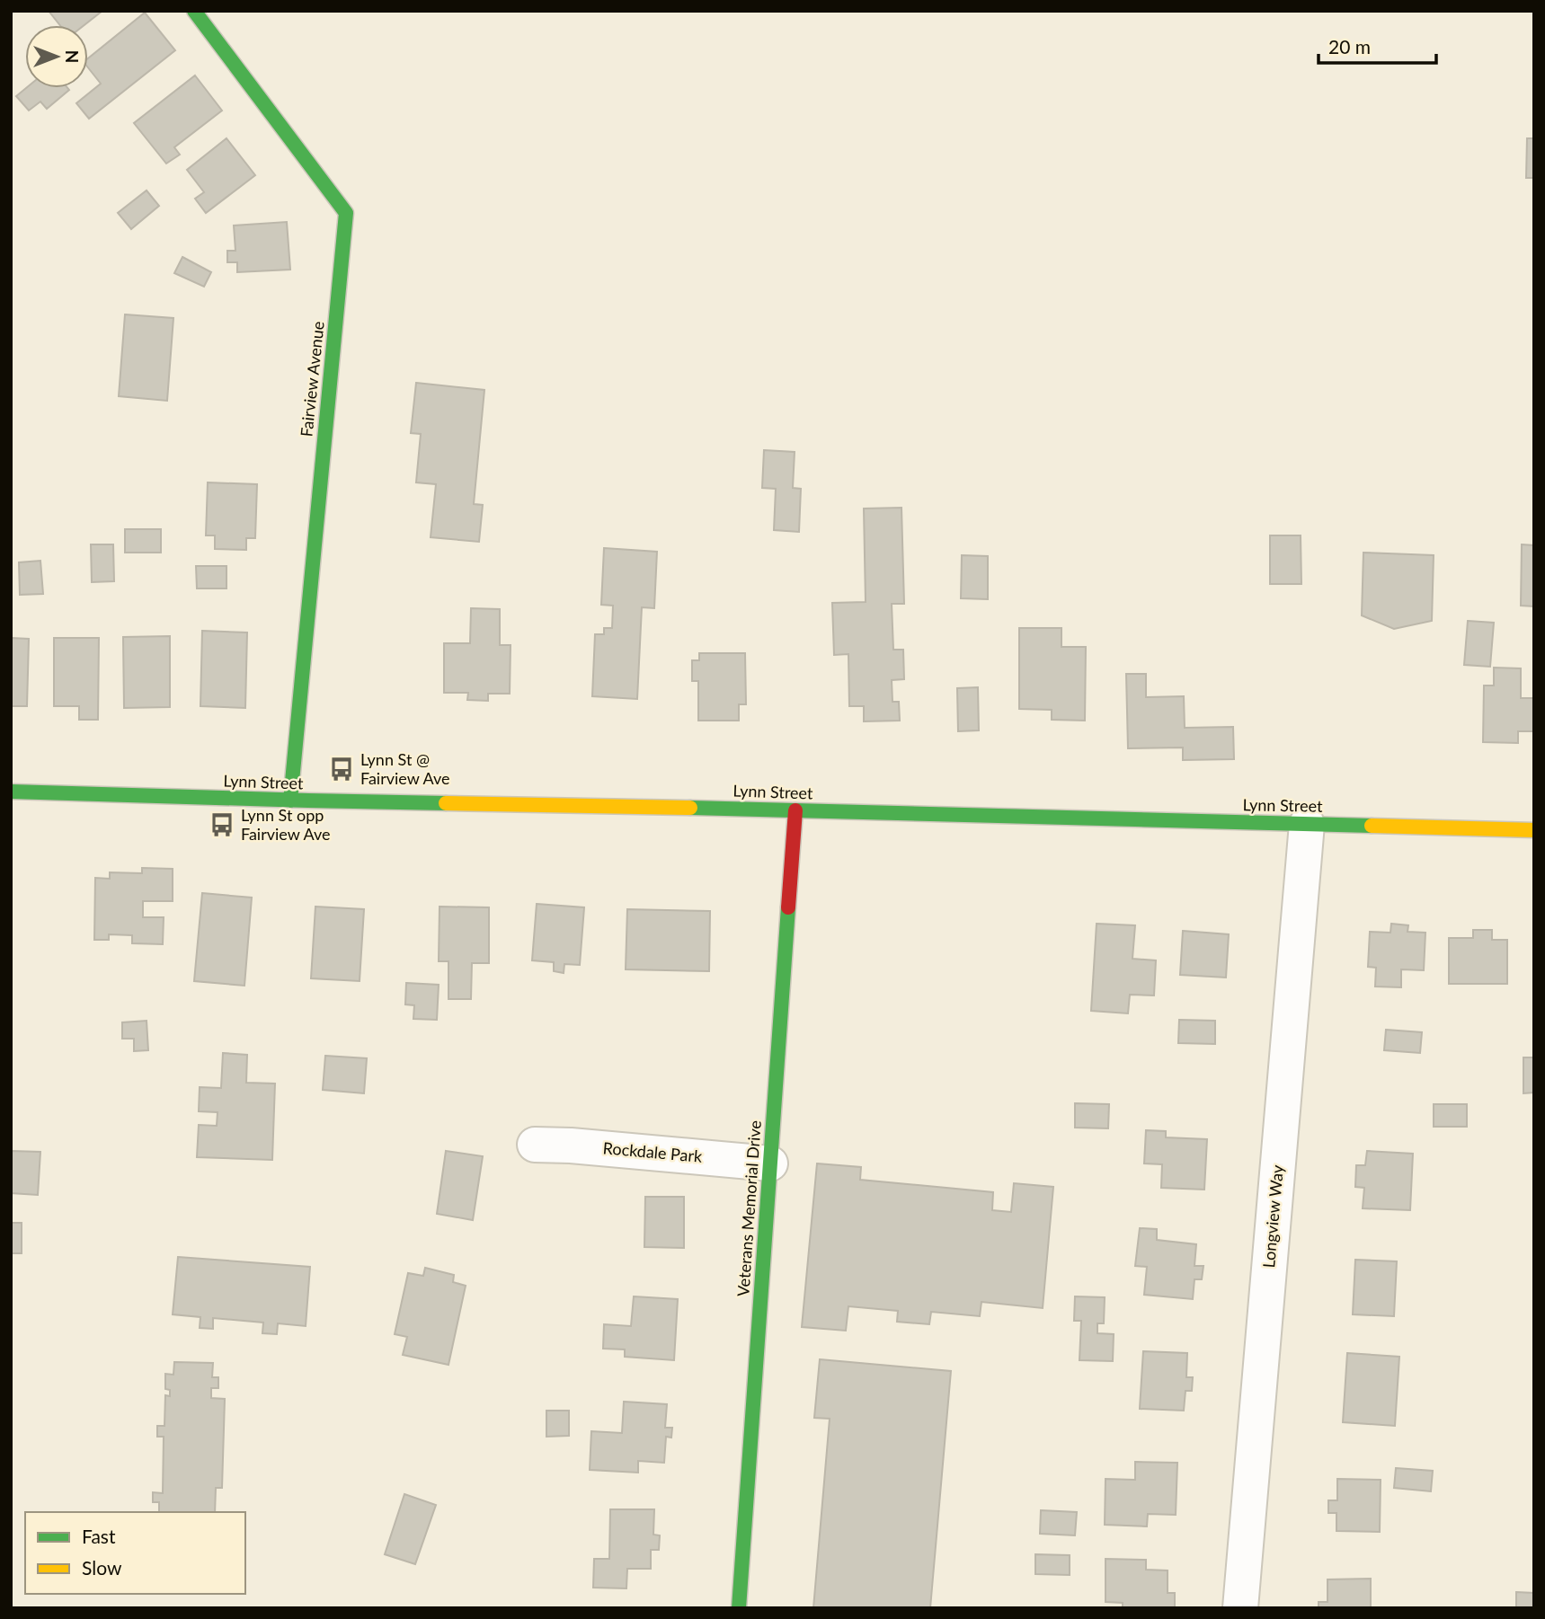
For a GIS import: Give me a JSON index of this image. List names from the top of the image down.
{
  "streets": {
    "street": [
      "Fairview Avenue",
      "Lynn Street",
      "Rockdale Park",
      "Veterans Memorial Drive",
      "Longview Way"
    ]
  },
  "crossings": [
    ["Fairview Avenue", "Lynn Street"],
    ["Lynn Street", "Veterans Memorial Drive"],
    ["Lynn Street", "Longview Way"],
    ["Rockdale Park", "Veterans Memorial Drive"]
  ],
  "places": {
    "bus stop": ["Lynn St @ Fairview Ave", "Lynn St opp Fairview Ave"]
  },
  "legend": ["Fast", "Slow"],
  "scale_bar": "20 m",
  "north": "right"
}
